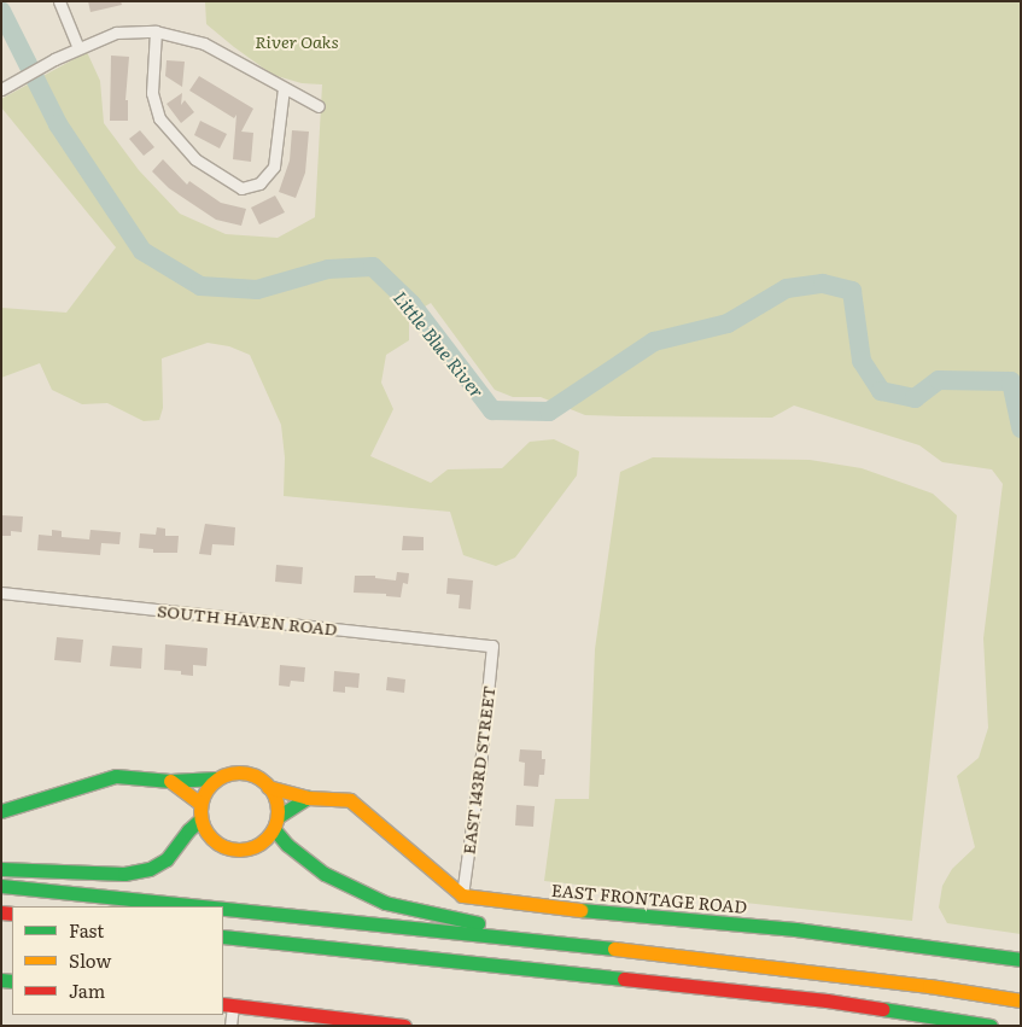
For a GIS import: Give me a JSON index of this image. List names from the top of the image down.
{
  "streets": {
    "main road": ["EAST FRONTAGE ROAD"],
    "street": ["SOUTH HAVEN ROAD", "EAST 143RD STREET"]
  },
  "crossings": [
    ["SOUTH HAVEN ROAD", "EAST 143RD STREET"],
    ["EAST 143RD STREET", "EAST FRONTAGE ROAD"]
  ],
  "water": ["Little Blue River"],
  "parks": ["River Oaks"],
  "legend": ["Fast", "Slow", "Jam"]
}
